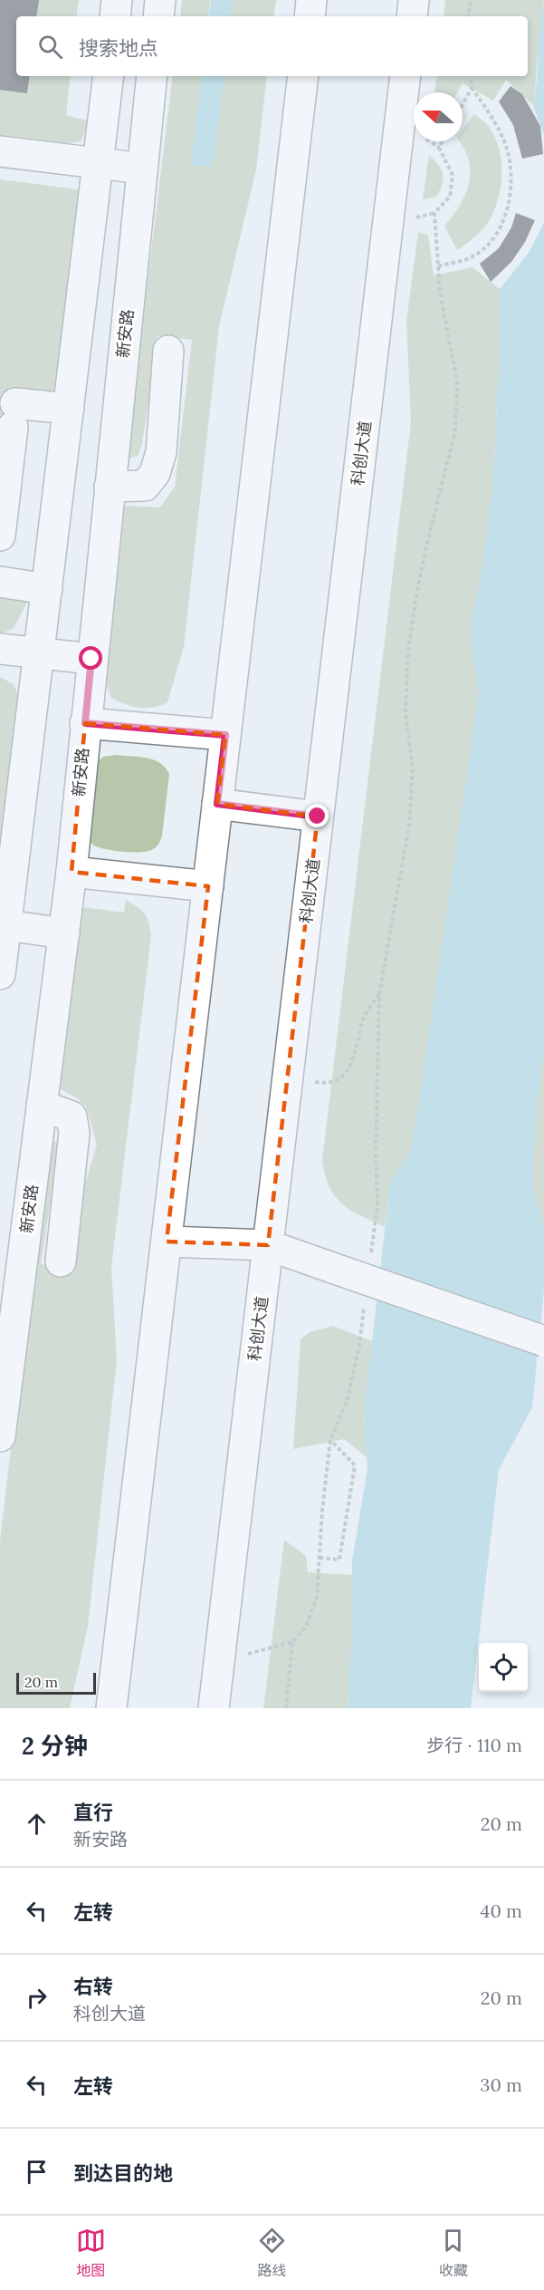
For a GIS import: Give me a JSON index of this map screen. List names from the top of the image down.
{
  "streets": {
    "main road": ["新安路", "科创大道"]
  },
  "scale_bar": "20 m",
  "north": "left",
  "page": {
    "search": "搜索地点",
    "scale": "20 m",
    "heading": ["2 分钟", "步行 · 110 m"],
    "list": [
      ["直行", "新安路", "20 m"],
      ["左转", "40 m"],
      ["右转", "科创大道", "20 m"],
      ["左转", "30 m"],
      "到达目的地"
    ],
    "nav": ["地图", "路线", "收藏"]
  }
}
